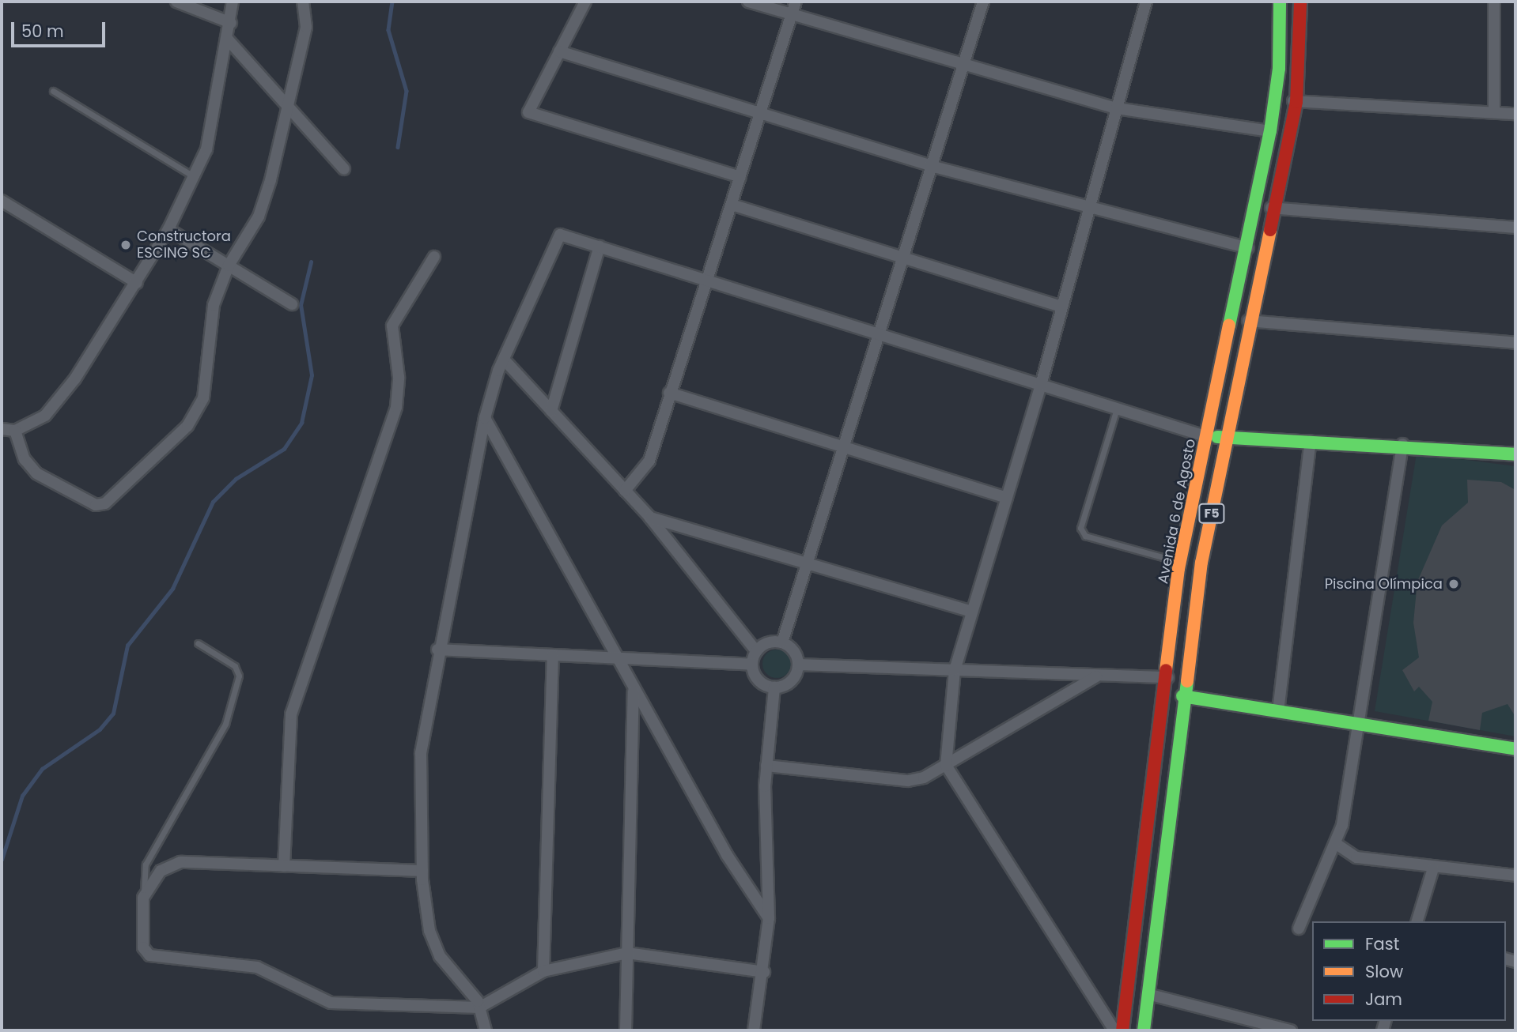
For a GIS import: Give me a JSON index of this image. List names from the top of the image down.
{
  "streets": {
    "main road": ["Avenida 6 de Agosto", "F5"]
  },
  "places": ["Constructora ESCING SC", "Piscina Olímpica"],
  "legend": ["Fast", "Slow", "Jam"],
  "scale_bar": "50 m"
}
